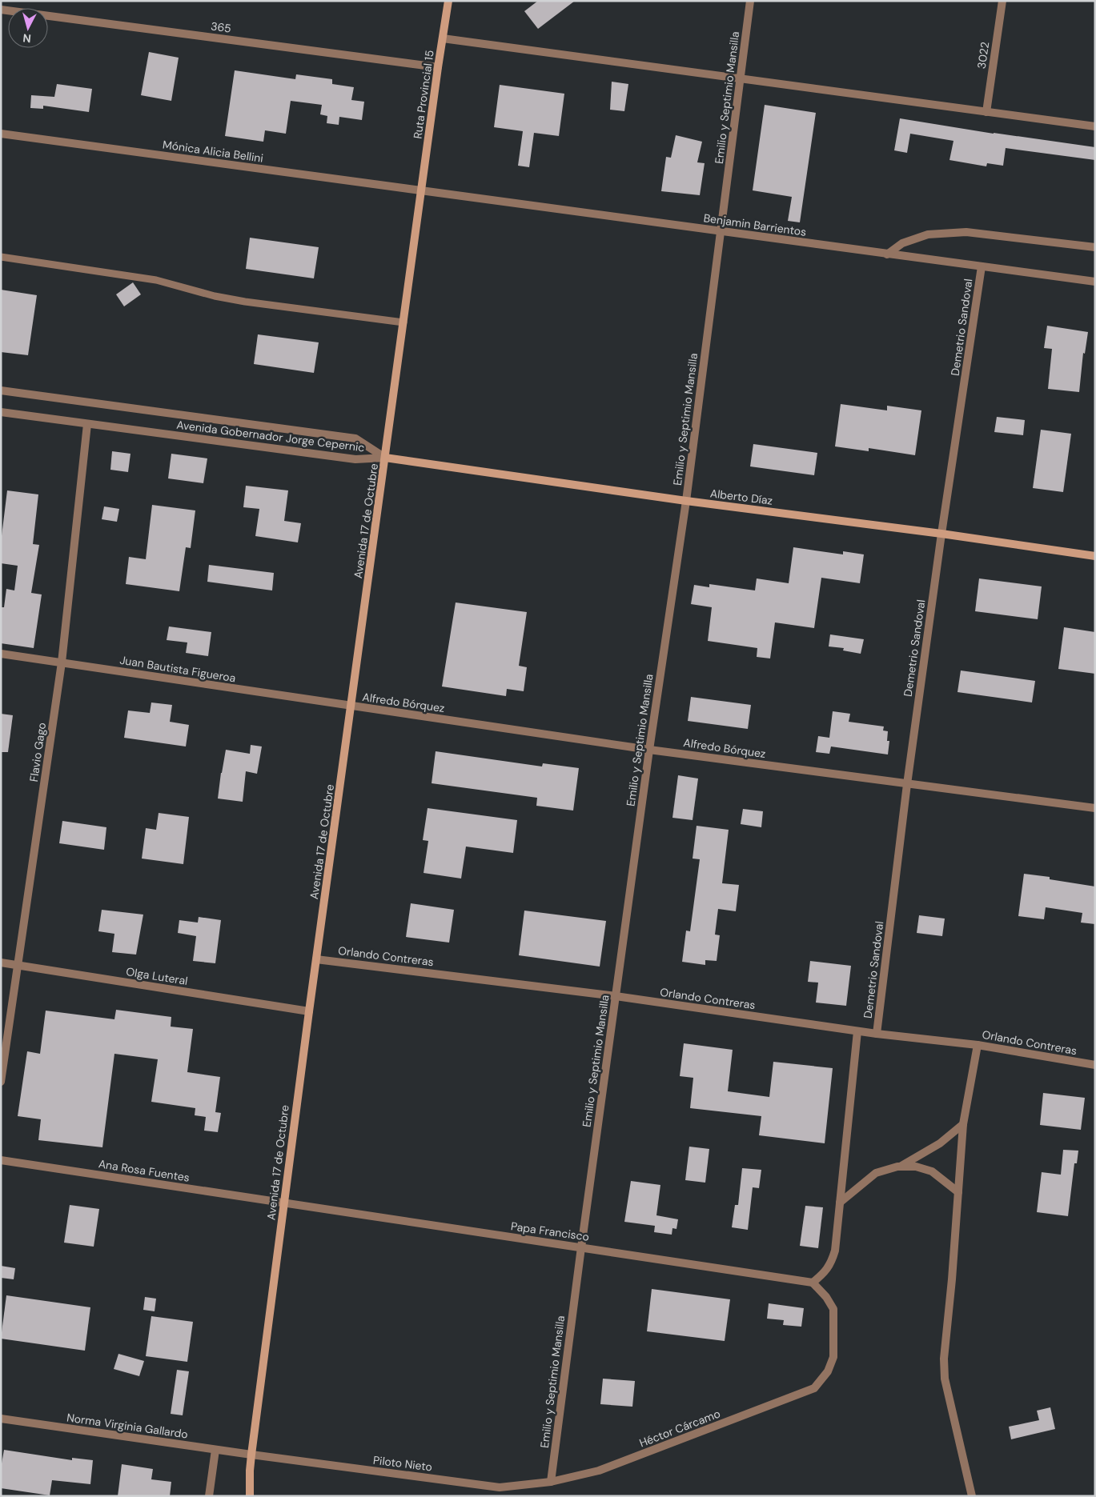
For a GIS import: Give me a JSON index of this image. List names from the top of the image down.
{
  "streets": {
    "main road": ["Ruta Provincial 15", "Alberto Díaz", "Avenida 17 de Octubre"],
    "street": [
      "365",
      "3022",
      "Emilio y Septimio Mansilla",
      "Mónica Alicia Bellini",
      "Benjamin Barrientos",
      "Demetrio Sandoval",
      "Avenida Gobernador Jorge Cepernic",
      "Juan Bautista Figueroa",
      "Alfredo Bórquez",
      "Flavio Gago",
      "Orlando Contreras",
      "Olga Luteral",
      "Ana Rosa Fuentes",
      "Papa Francisco",
      "Norma Virginia Gallardo",
      "Héctor Cárcamo",
      "Piloto Nieto"
    ]
  },
  "crossings": [
    ["365", "Ruta Provincial 15"],
    ["Ruta Provincial 15", "Mónica Alicia Bellini"],
    ["Ruta Provincial 15", "Benjamin Barrientos"],
    ["Ruta Provincial 15", "Avenida 17 de Octubre"],
    ["Emilio y Septimio Mansilla", "Benjamin Barrientos"],
    ["Emilio y Septimio Mansilla", "Alberto Díaz"],
    ["Emilio y Septimio Mansilla", "Alfredo Bórquez"],
    ["Emilio y Septimio Mansilla", "Orlando Contreras"],
    ["Emilio y Septimio Mansilla", "Papa Francisco"],
    ["Emilio y Septimio Mansilla", "Héctor Cárcamo"],
    ["Emilio y Septimio Mansilla", "Piloto Nieto"],
    ["Mónica Alicia Bellini", "Benjamin Barrientos"],
    ["Mónica Alicia Bellini", "Avenida 17 de Octubre"],
    ["Benjamin Barrientos", "Demetrio Sandoval"],
    ["Benjamin Barrientos", "Avenida 17 de Octubre"],
    ["Demetrio Sandoval", "Alberto Díaz"],
    ["Demetrio Sandoval", "Alfredo Bórquez"],
    ["Demetrio Sandoval", "Orlando Contreras"],
    ["Demetrio Sandoval", "Papa Francisco"],
    ["Demetrio Sandoval", "Héctor Cárcamo"],
    ["Avenida Gobernador Jorge Cepernic", "Alberto Díaz"],
    ["Avenida Gobernador Jorge Cepernic", "Avenida 17 de Octubre"],
    ["Avenida Gobernador Jorge Cepernic", "Flavio Gago"],
    ["Alberto Díaz", "Avenida 17 de Octubre"],
    ["Avenida 17 de Octubre", "Juan Bautista Figueroa"],
    ["Avenida 17 de Octubre", "Alfredo Bórquez"],
    ["Avenida 17 de Octubre", "Orlando Contreras"],
    ["Avenida 17 de Octubre", "Olga Luteral"],
    ["Avenida 17 de Octubre", "Ana Rosa Fuentes"],
    ["Avenida 17 de Octubre", "Papa Francisco"],
    ["Avenida 17 de Octubre", "Norma Virginia Gallardo"],
    ["Avenida 17 de Octubre", "Piloto Nieto"],
    ["Juan Bautista Figueroa", "Alfredo Bórquez"],
    ["Juan Bautista Figueroa", "Flavio Gago"],
    ["Flavio Gago", "Olga Luteral"],
    ["Ana Rosa Fuentes", "Papa Francisco"],
    ["Papa Francisco", "Héctor Cárcamo"],
    ["Norma Virginia Gallardo", "Piloto Nieto"],
    ["Héctor Cárcamo", "Piloto Nieto"]
  ],
  "north": "bottom"
}
